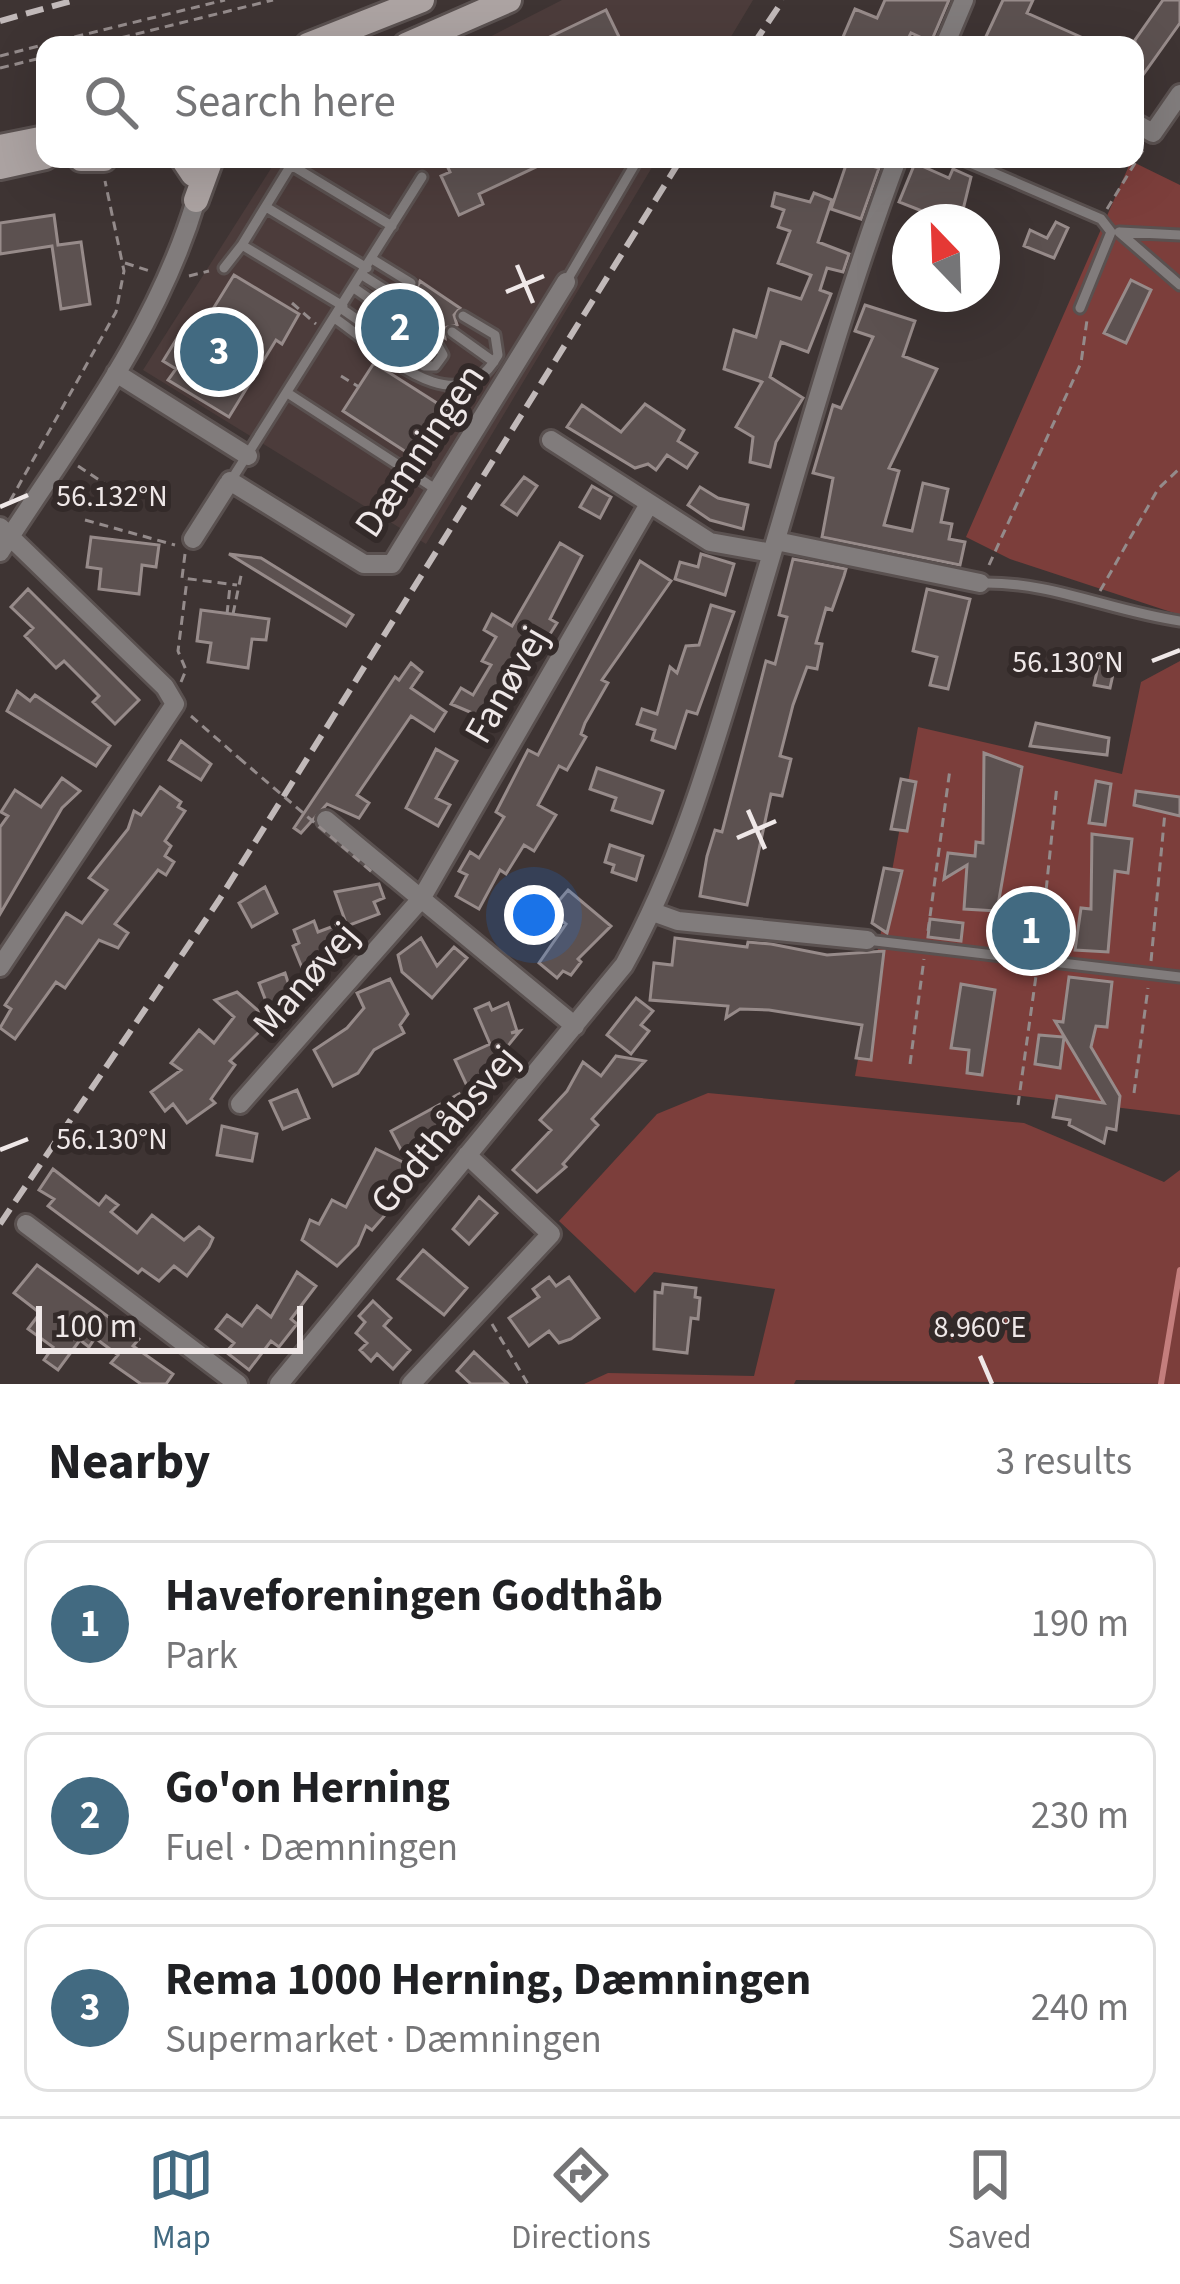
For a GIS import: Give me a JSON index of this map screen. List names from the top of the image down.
{
  "streets": {
    "street": [
      "Dæmningen",
      "Fanøvej",
      "Manøvej",
      "Godthåbsvej"
    ]
  },
  "crossings": [
    ["Fanøvej", "Manøvej"]
  ],
  "scale_bar": "100 m",
  "north": "top left",
  "page": {
    "search": "Search here",
    "pins": ["2", "3", "1"],
    "scale": "100 m",
    "heading": ["Nearby", "3 results"],
    "list": [
      {
        "mark": "1",
        "name": "Haveforeningen Godthåb",
        "note": "Park",
        "value": "190 m"
      },
      {
        "mark": "2",
        "name": "Go'on Herning",
        "note": "Fuel · Dæmningen",
        "value": "230 m"
      },
      {
        "mark": "3",
        "name": "Rema 1000 Herning, Dæmningen",
        "note": "Supermarket · Dæmningen",
        "value": "240 m"
      }
    ],
    "nav": ["Map", "Directions", "Saved"]
  },
  "coordinates": ["56.132°N", "56.130°N", "8.960°E"]
}
